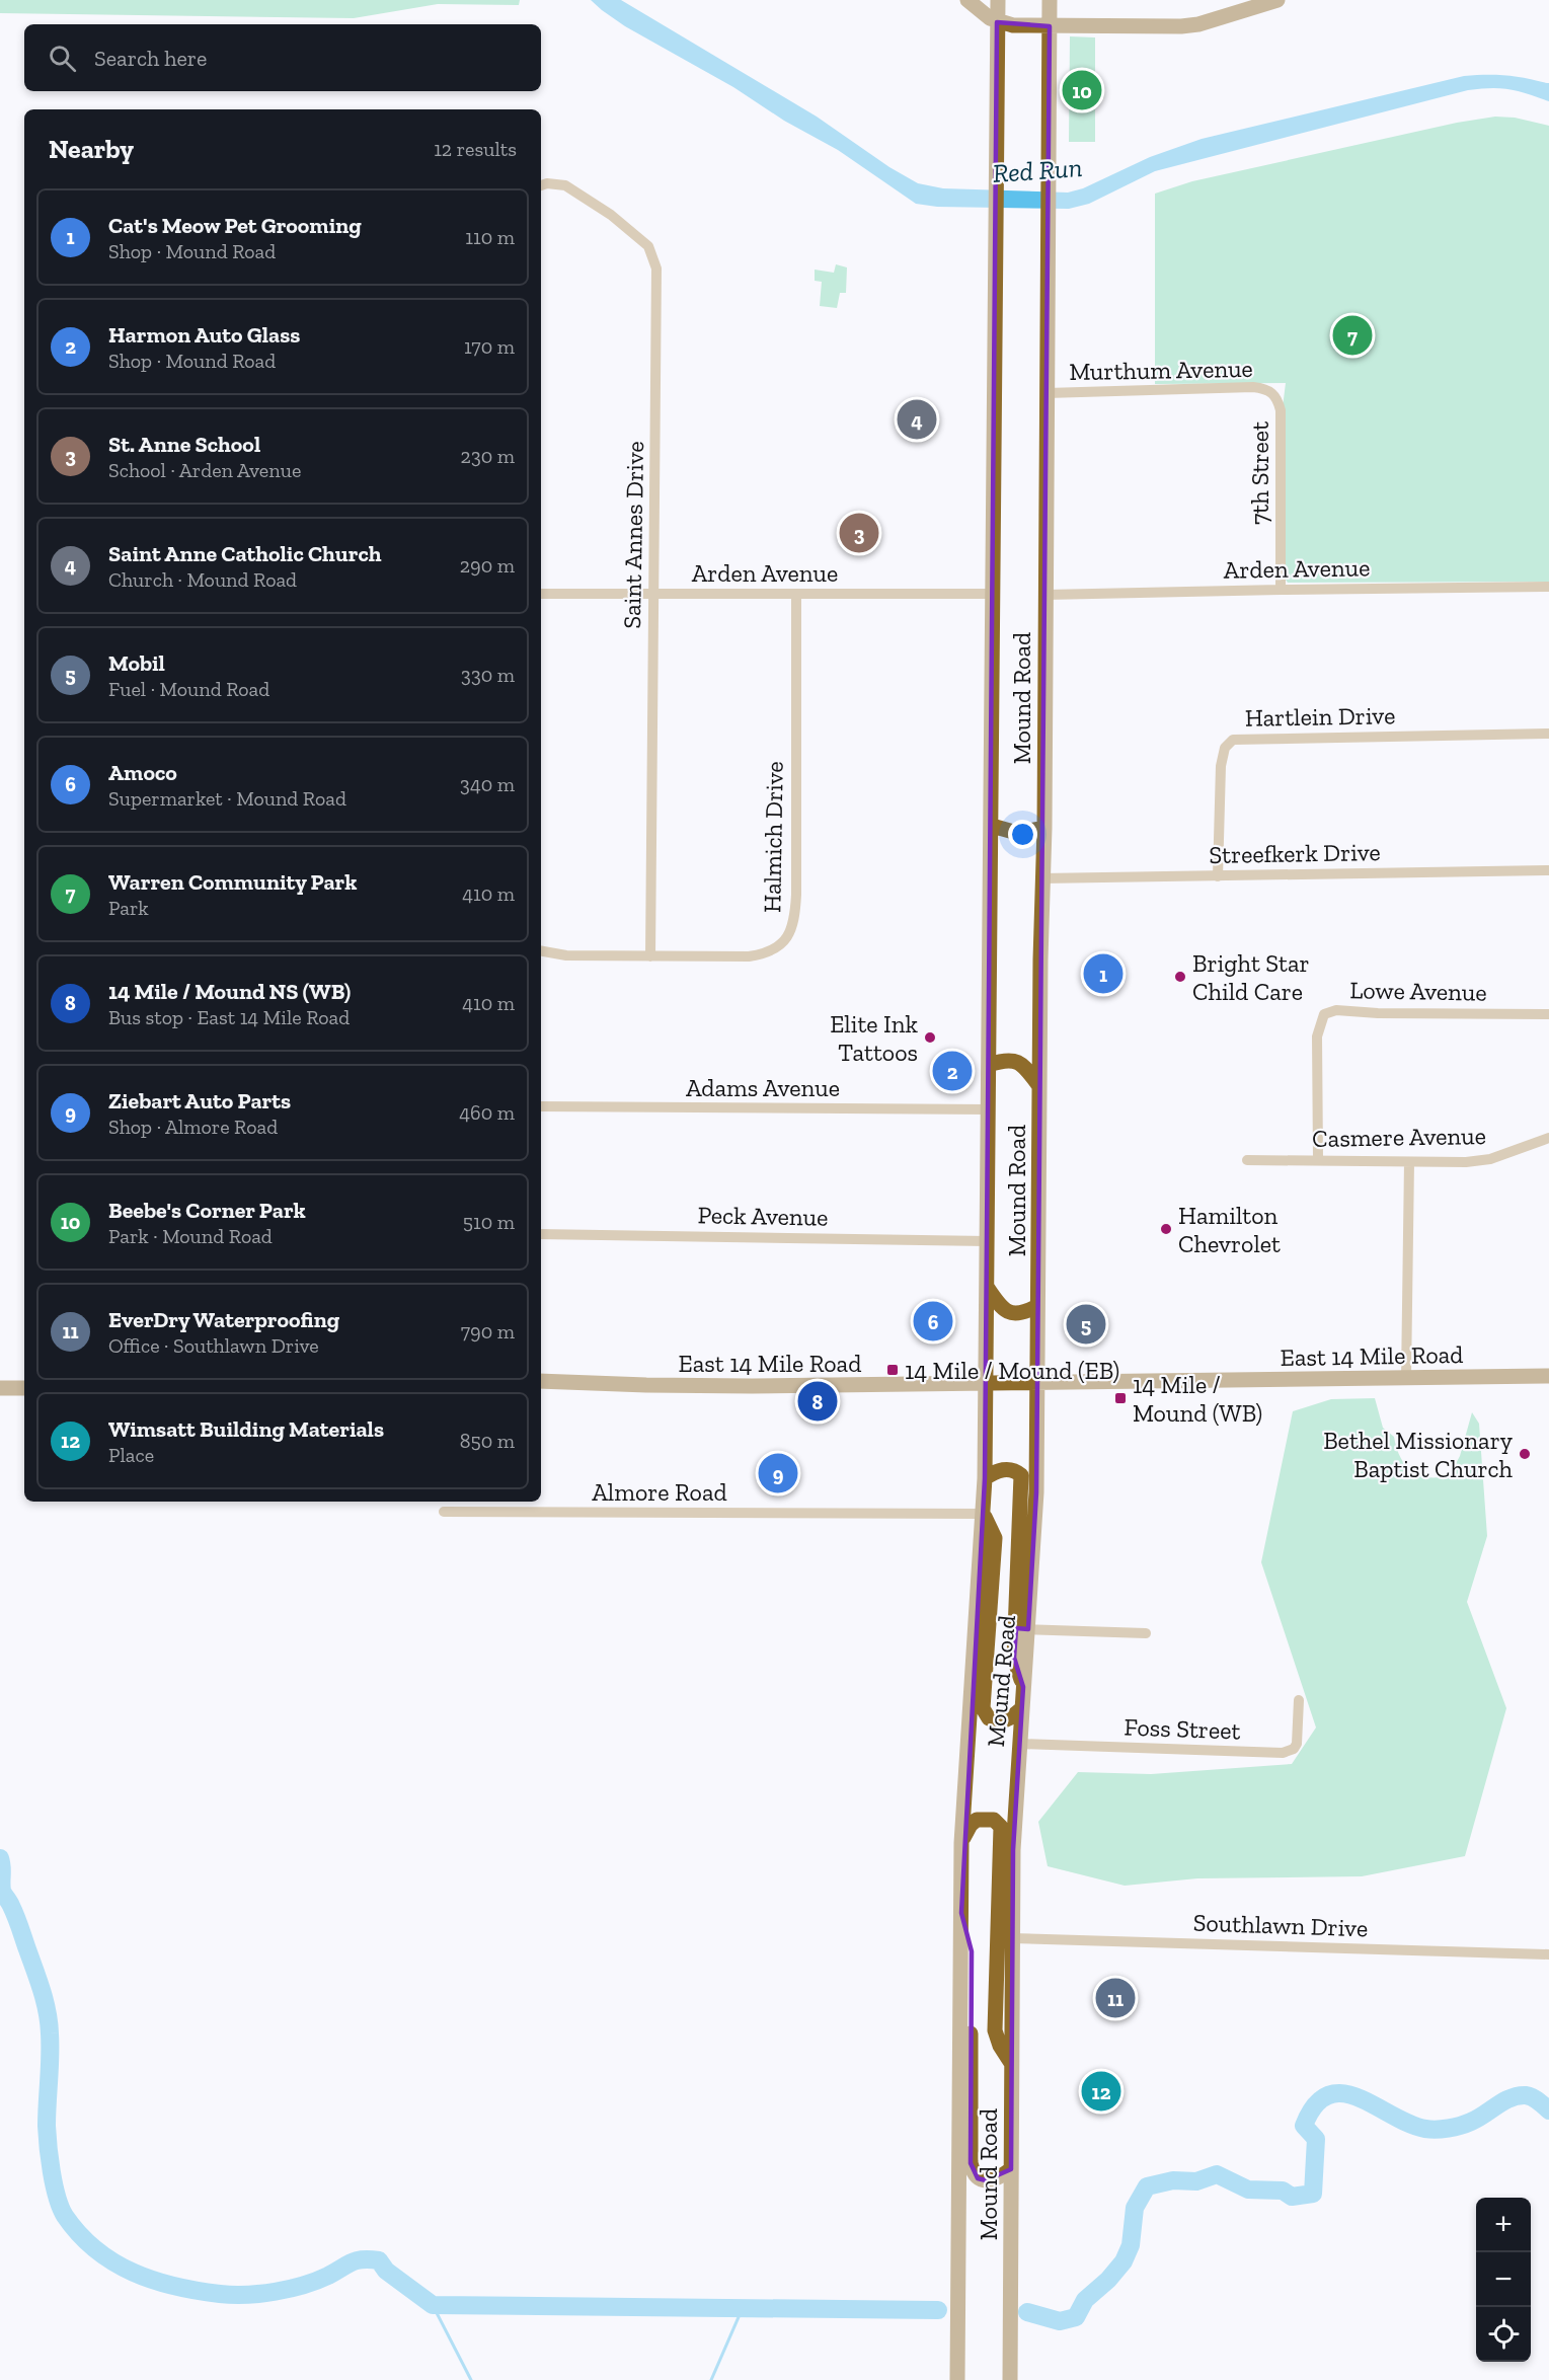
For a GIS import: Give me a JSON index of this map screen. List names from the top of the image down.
{
  "streets": {
    "main road": ["Mound Road", "East 14 Mile Road"],
    "street": [
      "Murthum Avenue",
      "7th Street",
      "Saint Annes Drive",
      "Arden Avenue",
      "Hartlein Drive",
      "Halmich Drive",
      "Streefkerk Drive",
      "Lowe Avenue",
      "Adams Avenue",
      "Casmere Avenue",
      "Peck Avenue",
      "Almore Road",
      "Foss Street",
      "Southlawn Drive"
    ]
  },
  "crossings": [
    ["Murthum Avenue", "7th Street"],
    ["Murthum Avenue", "Mound Road"],
    ["7th Street", "Arden Avenue"],
    ["Saint Annes Drive", "Arden Avenue"],
    ["Saint Annes Drive", "Halmich Drive"],
    ["Arden Avenue", "Mound Road"],
    ["Arden Avenue", "Halmich Drive"],
    ["Mound Road", "Streefkerk Drive"],
    ["Mound Road", "Adams Avenue"],
    ["Mound Road", "Peck Avenue"],
    ["Mound Road", "East 14 Mile Road"],
    ["Mound Road", "Almore Road"],
    ["Mound Road", "Foss Street"],
    ["Mound Road", "Southlawn Drive"],
    ["Hartlein Drive", "Streefkerk Drive"],
    ["Lowe Avenue", "Casmere Avenue"]
  ],
  "water": ["Red Run"],
  "places": {
    "other": [
      "Bright Star Child Care",
      "Elite Ink Tattoos",
      "Hamilton Chevrolet",
      "Bethel Missionary Baptist Church"
    ],
    "transit": ["14 Mile / Mound (EB)", "14 Mile / Mound (WB)"]
  },
  "page": {
    "search": "Search here",
    "pins": [
      "10",
      "7",
      "4",
      "3",
      "1",
      "2",
      "6",
      "5",
      "8",
      "9",
      "11",
      "12"
    ],
    "heading": ["Nearby", "12 results"],
    "list": [
      {
        "mark": "1",
        "name": "Cat's Meow Pet Grooming",
        "note": "Shop · Mound Road",
        "value": "110 m"
      },
      {
        "mark": "2",
        "name": "Harmon Auto Glass",
        "note": "Shop · Mound Road",
        "value": "170 m"
      },
      {
        "mark": "3",
        "name": "St. Anne School",
        "note": "School · Arden Avenue",
        "value": "230 m"
      },
      {
        "mark": "4",
        "name": "Saint Anne Catholic Church",
        "note": "Church · Mound Road",
        "value": "290 m"
      },
      {
        "mark": "5",
        "name": "Mobil",
        "note": "Fuel · Mound Road",
        "value": "330 m"
      },
      {
        "mark": "6",
        "name": "Amoco",
        "note": "Supermarket · Mound Road",
        "value": "340 m"
      },
      {
        "mark": "7",
        "name": "Warren Community Park",
        "note": "Park",
        "value": "410 m"
      },
      {
        "mark": "8",
        "name": "14 Mile / Mound NS (WB)",
        "note": "Bus stop · East 14 Mile Road",
        "value": "410 m"
      },
      {
        "mark": "9",
        "name": "Ziebart Auto Parts",
        "note": "Shop · Almore Road",
        "value": "460 m"
      },
      {
        "mark": "10",
        "name": "Beebe's Corner Park",
        "note": "Park · Mound Road",
        "value": "510 m"
      },
      {
        "mark": "11",
        "name": "EverDry Waterproofing",
        "note": "Office · Southlawn Drive",
        "value": "790 m"
      },
      {
        "mark": "12",
        "name": "Wimsatt Building Materials",
        "note": "Place",
        "value": "850 m"
      }
    ],
    "map_buttons": ["+", "−"]
  }
}
